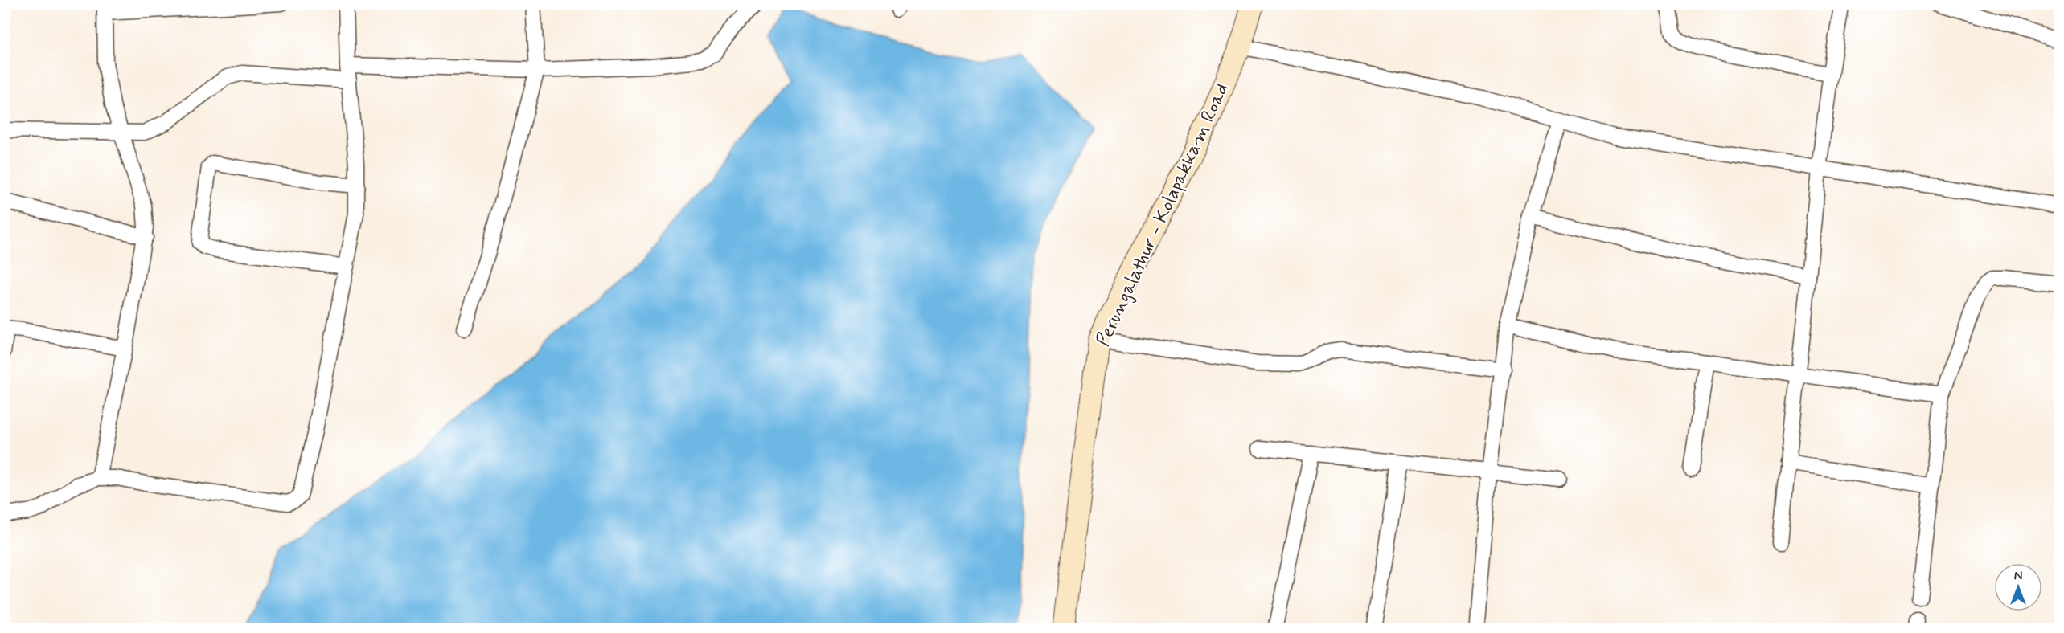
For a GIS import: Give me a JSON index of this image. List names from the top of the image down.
{
  "streets": {
    "main road": ["Perungalathur - Kolapakkam Road"]
  },
  "north": "top"
}
